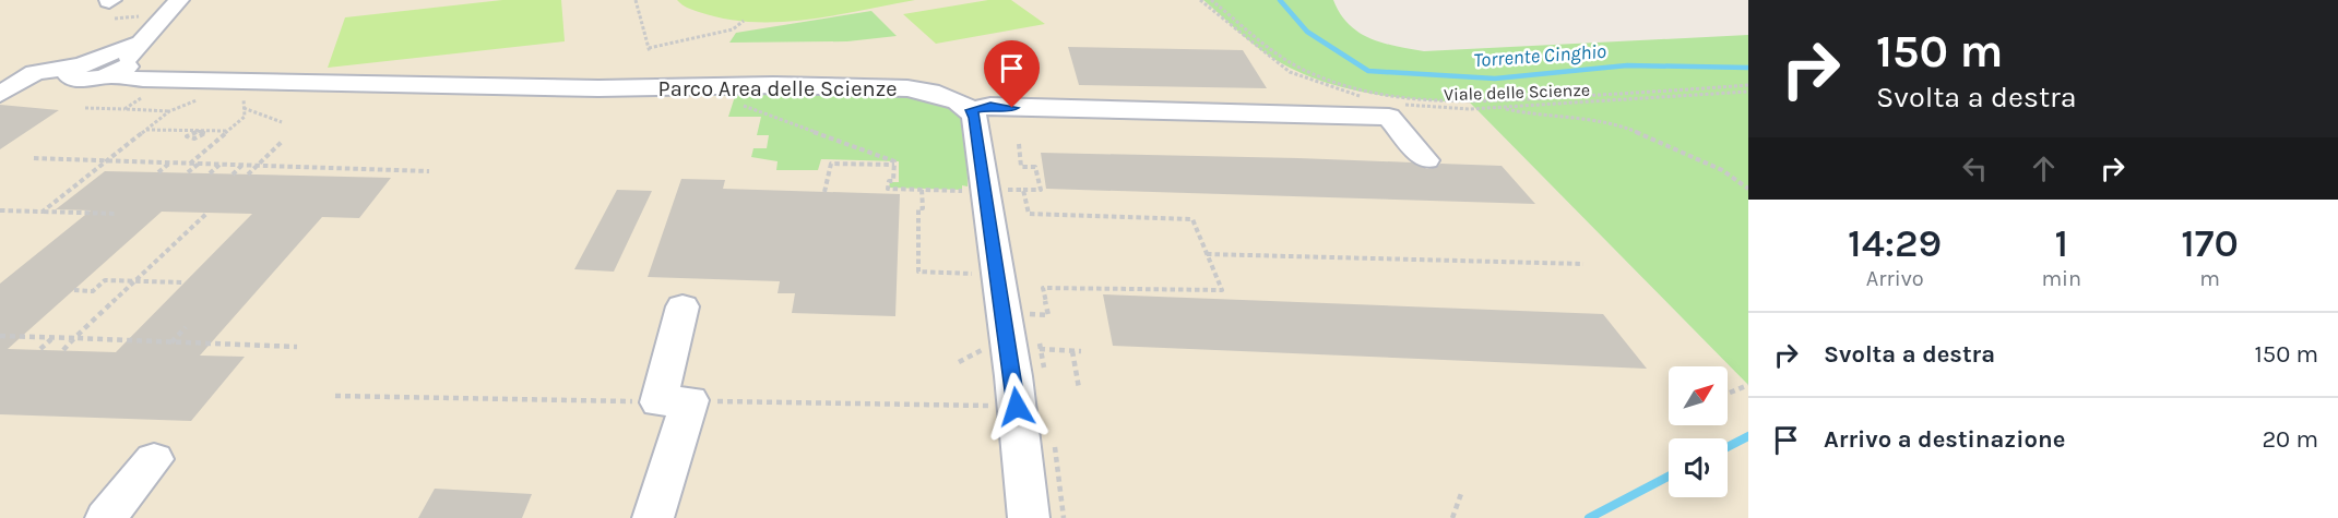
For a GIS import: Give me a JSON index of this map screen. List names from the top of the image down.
{
  "streets": {
    "street": ["Parco Area delle Scienze"],
    "path": ["Viale delle Scienze"]
  },
  "water": ["Torrente Cinghio"],
  "north": "top right",
  "page": {
    "turn": ["150 m", "Svolta a destra"],
    "eta": [
      "14:29",
      "Arrivo",
      "1",
      "min",
      "170",
      "m"
    ],
    "list": [
      {
        "name": "Svolta a destra",
        "value": "150 m"
      },
      {
        "name": "Arrivo a destinazione",
        "value": "20 m"
      }
    ]
  }
}
